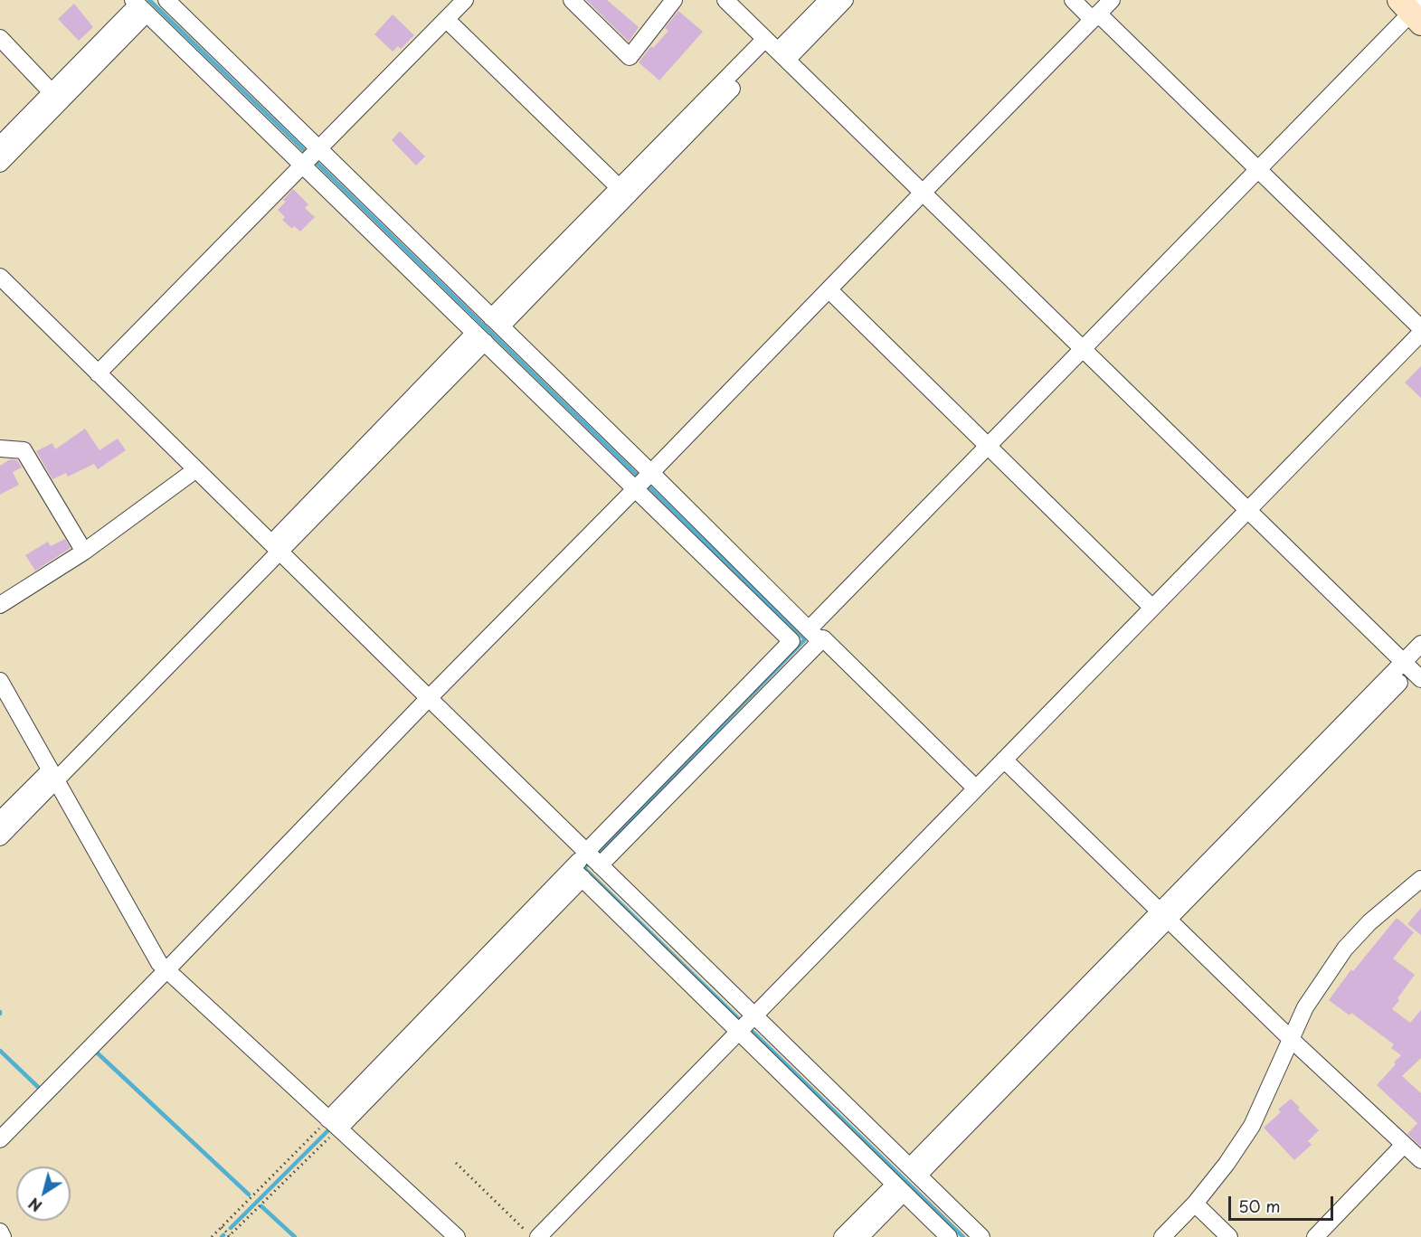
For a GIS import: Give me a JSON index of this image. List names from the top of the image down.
{
  "scale_bar": "50 m",
  "north": "bottom left"
}
